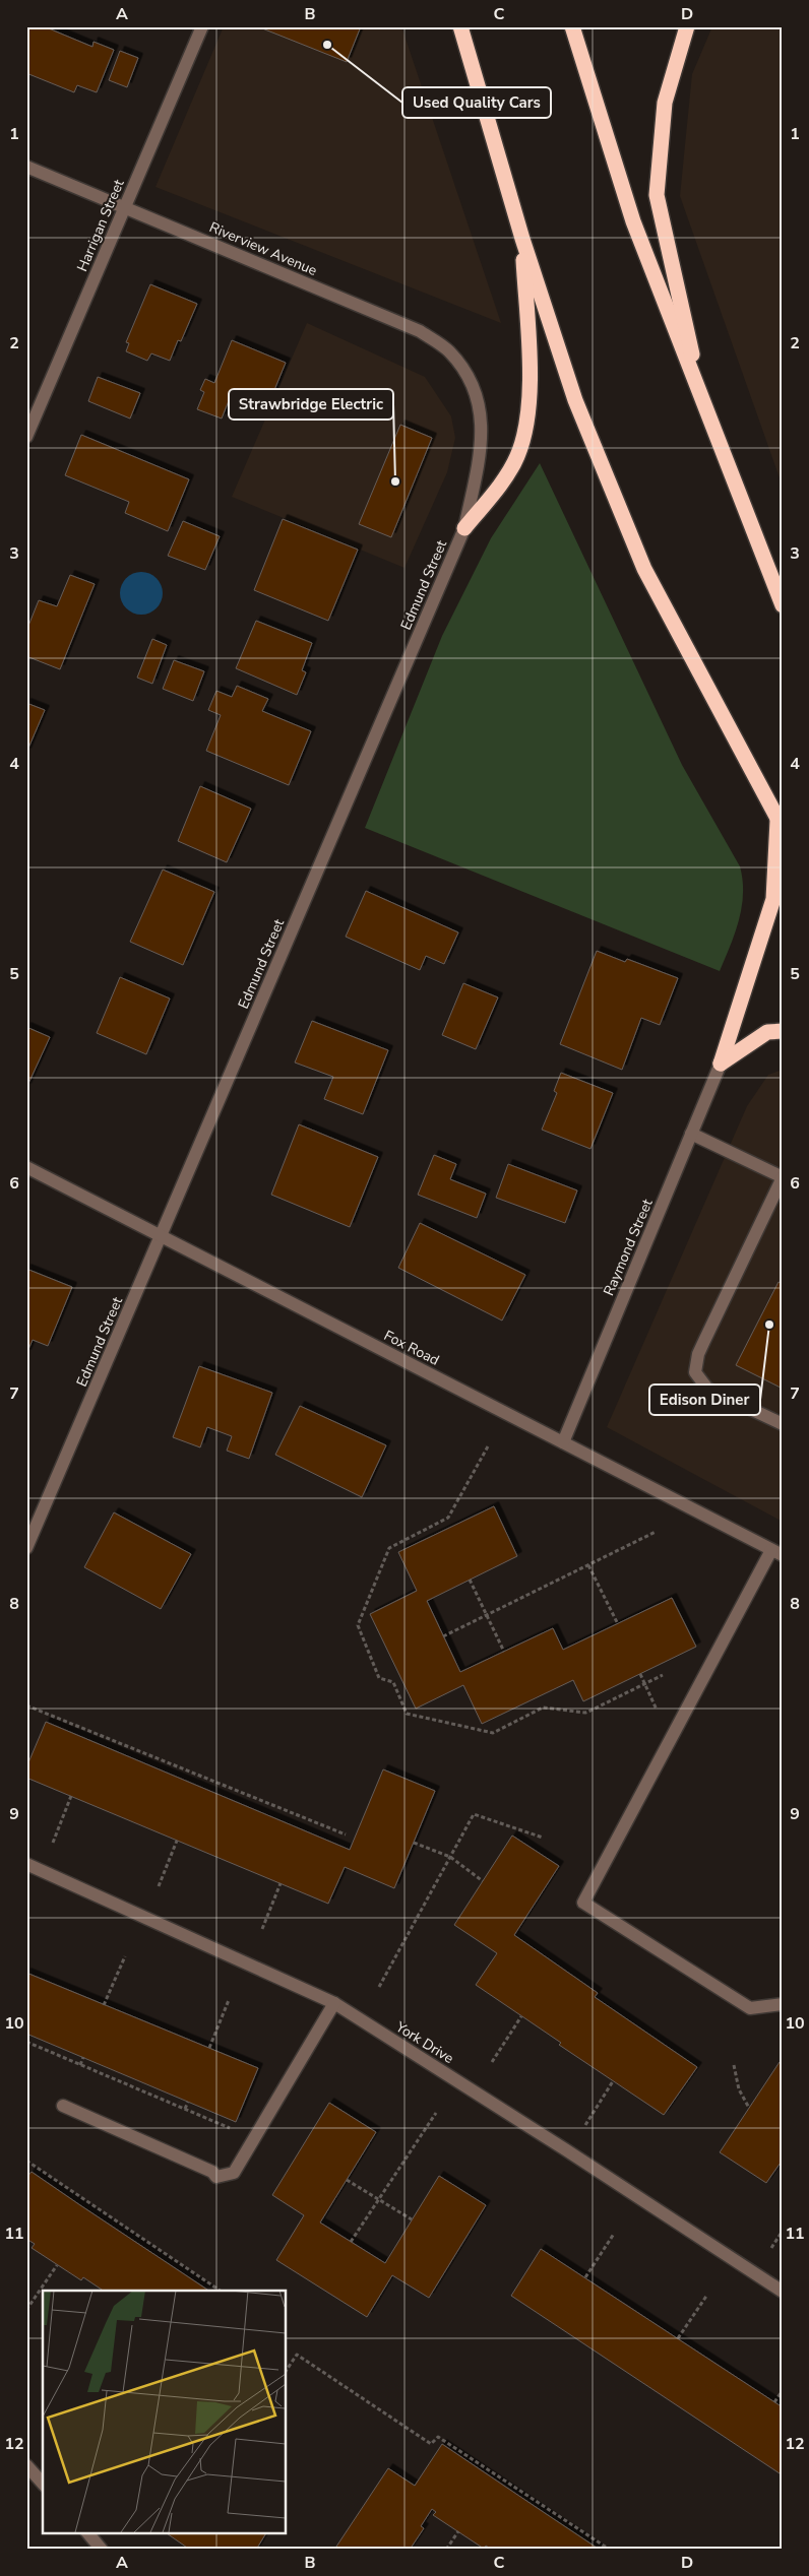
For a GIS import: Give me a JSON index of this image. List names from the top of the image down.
{
  "streets": {
    "street": [
      "Harrigan Street",
      "Riverview Avenue",
      "Edmund Street",
      "Raymond Street",
      "Fox Road",
      "York Drive"
    ]
  },
  "crossings": [
    ["Harrigan Street", "Riverview Avenue"],
    ["Riverview Avenue", "Edmund Street"],
    ["Edmund Street", "Fox Road"],
    ["Raymond Street", "Fox Road"]
  ],
  "places": ["Used Quality Cars", "Strawbridge Electric", "Edison Diner"],
  "grid": {
    "columns": [
      "A",
      "B",
      "C",
      "D"
    ],
    "rows": [
      "1",
      "2",
      "3",
      "4",
      "5",
      "6",
      "7",
      "8",
      "9",
      "10",
      "11",
      "12"
    ]
  }
}
